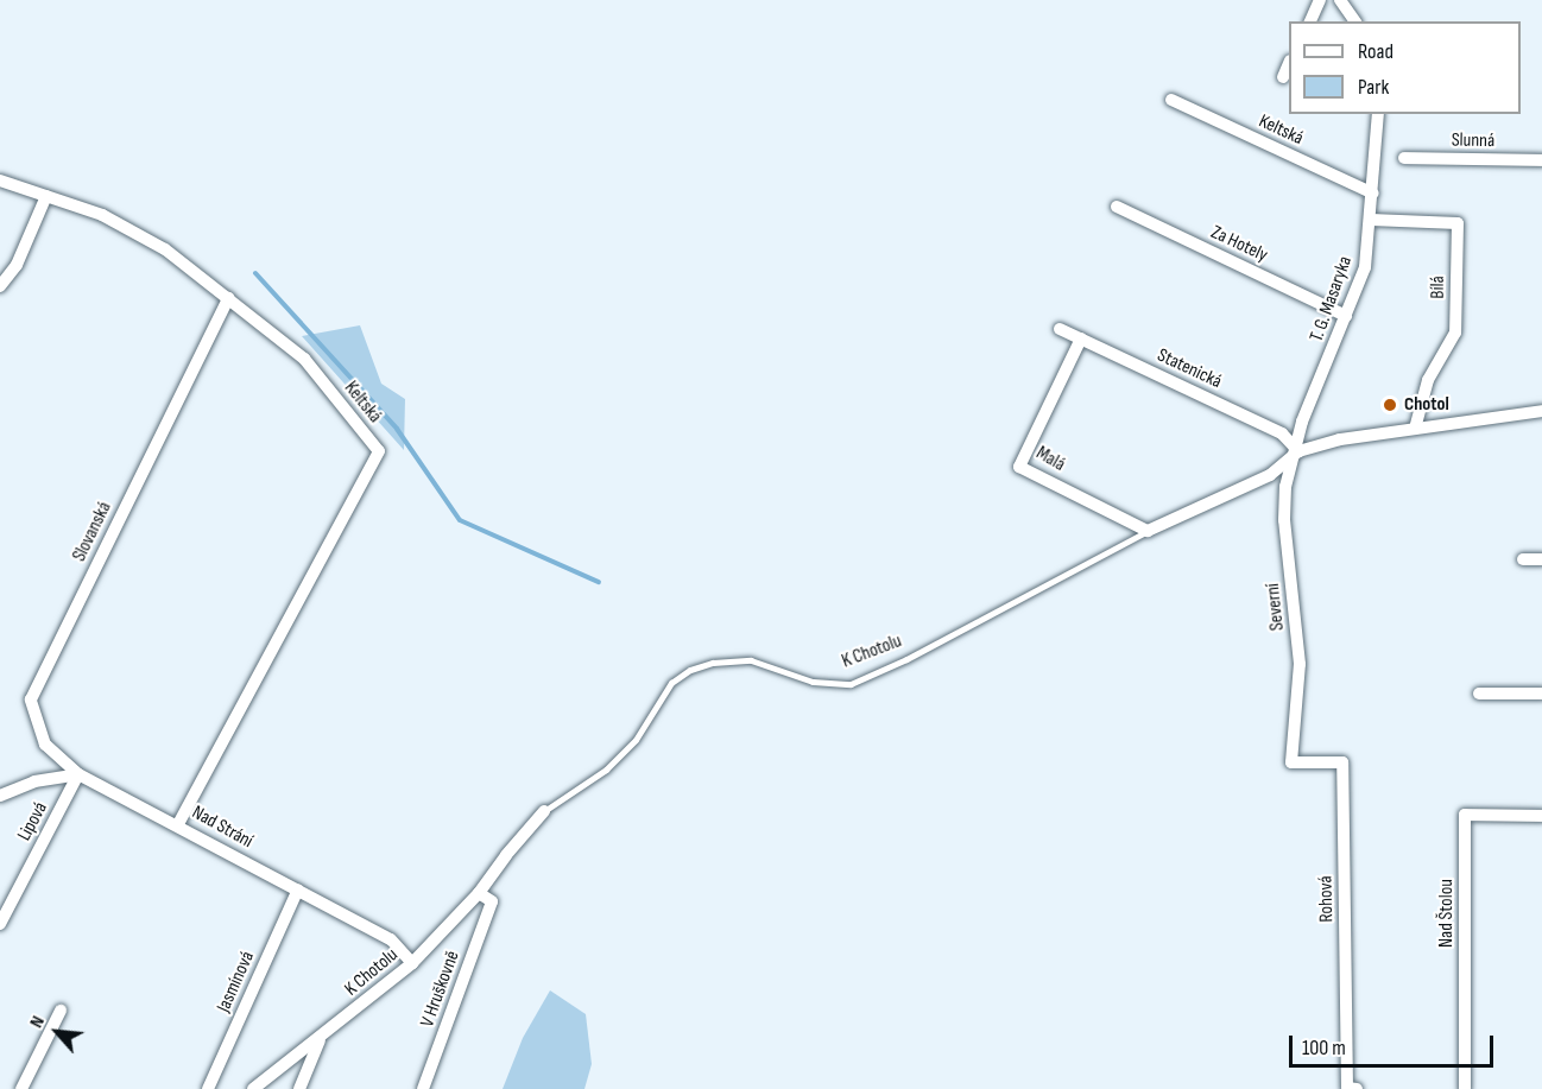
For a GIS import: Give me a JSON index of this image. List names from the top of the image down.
{
  "streets": {
    "street": [
      "Keltská",
      "Slunná",
      "Za Hotely",
      "Bílá",
      "T. G. Masaryka",
      "Statenická",
      "Malá",
      "Slovanská",
      "Severní",
      "K Chotolu",
      "Lipová",
      "Nad Strání",
      "Rohová",
      "Nad Štolou",
      "Jasmínová",
      "V Hruškovně"
    ]
  },
  "crossings": [
    ["Keltská", "T. G. Masaryka"],
    ["Keltská", "Slovanská"],
    ["Keltská", "Nad Strání"],
    ["Za Hotely", "T. G. Masaryka"],
    ["Bílá", "T. G. Masaryka"],
    ["Bílá", "K Chotolu"],
    ["T. G. Masaryka", "Statenická"],
    ["T. G. Masaryka", "Severní"],
    ["T. G. Masaryka", "K Chotolu"],
    ["Statenická", "Malá"],
    ["Statenická", "Severní"],
    ["Statenická", "K Chotolu"],
    ["Malá", "K Chotolu"],
    ["Slovanská", "Lipová"],
    ["Slovanská", "Nad Strání"],
    ["Severní", "K Chotolu"],
    ["Severní", "Rohová"],
    ["K Chotolu", "Nad Strání"],
    ["K Chotolu", "V Hruškovně"],
    ["Lipová", "Nad Strání"],
    ["Nad Strání", "Jasmínová"]
  ],
  "places": ["Chotol"],
  "legend": ["Road", "Park"],
  "scale_bar": "100 m",
  "north": "top left"
}
